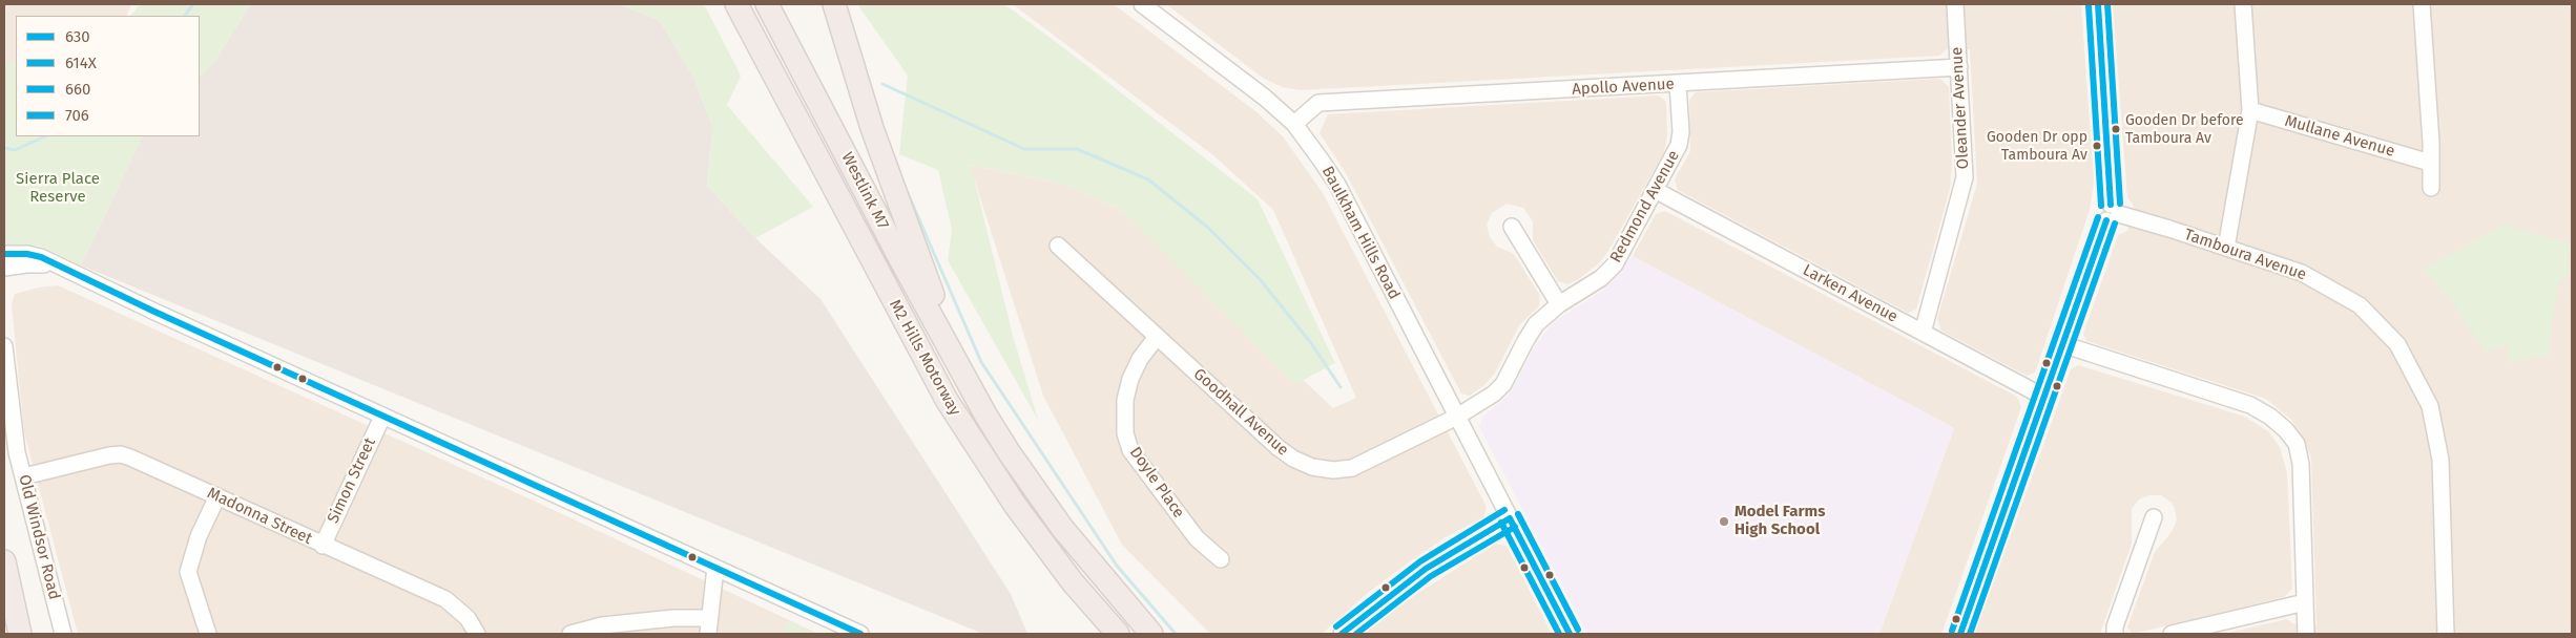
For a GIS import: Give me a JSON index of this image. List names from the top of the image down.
{
  "streets": {
    "highway": ["Westlink M7", "M2 Hills Motorway"],
    "street": [
      "Apollo Avenue",
      "Oleander Avenue",
      "Mullane Avenue",
      "Redmond Avenue",
      "Baulkham Hills Road",
      "Tamboura Avenue",
      "Larken Avenue",
      "Goodhall Avenue",
      "Simon Street",
      "Doyle Place",
      "Madonna Street",
      "Old Windsor Road"
    ]
  },
  "crossings": [
    ["Apollo Avenue", "Oleander Avenue"],
    ["Apollo Avenue", "Redmond Avenue"],
    ["Apollo Avenue", "Baulkham Hills Road"],
    ["Oleander Avenue", "Larken Avenue"],
    ["Westlink M7", "M2 Hills Motorway"],
    ["Redmond Avenue", "Baulkham Hills Road"],
    ["Redmond Avenue", "Larken Avenue"],
    ["Redmond Avenue", "Goodhall Avenue"],
    ["Baulkham Hills Road", "Goodhall Avenue"],
    ["Goodhall Avenue", "Doyle Place"],
    ["Simon Street", "Madonna Street"],
    ["Madonna Street", "Old Windsor Road"]
  ],
  "parks": ["Sierra Place Reserve"],
  "places": ["Gooden Dr before Tamboura Av", "Gooden Dr opp Tamboura Av", "Model Farms High School"],
  "lines": [
    "transit line 630",
    "transit line 660",
    "transit line 614X",
    "transit line 706"
  ],
  "legend": [
    "630",
    "614X",
    "660",
    "706"
  ]
}
